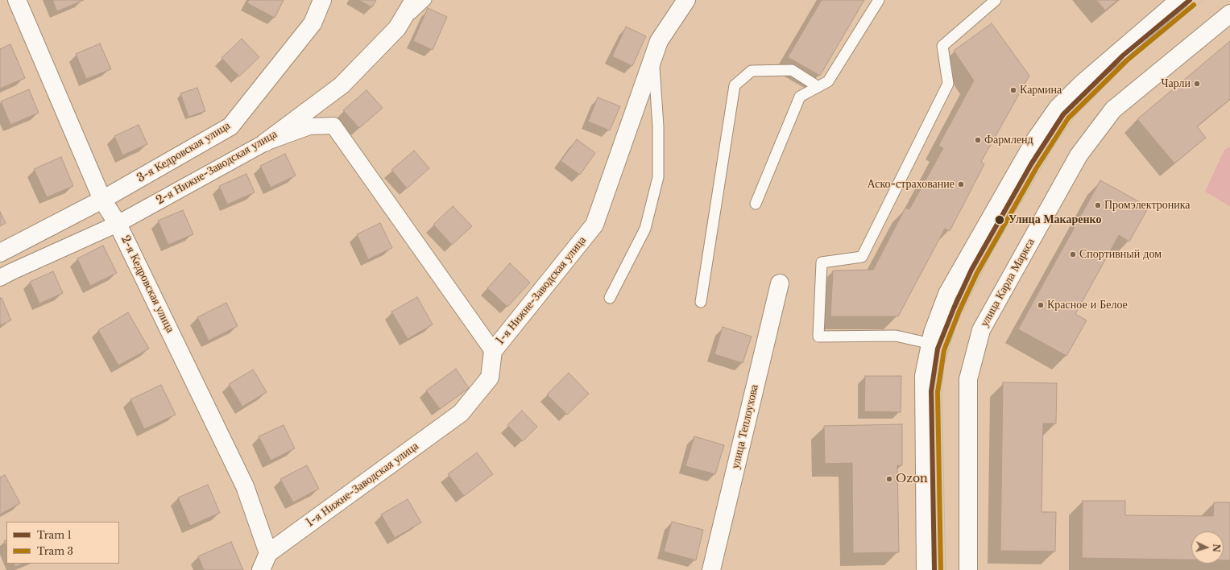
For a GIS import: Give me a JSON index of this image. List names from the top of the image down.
{
  "streets": {
    "street": [
      "3-я Кедровская улица",
      "2-я Нижне-Заводская улица",
      "улица Карла Маркса",
      "2-я Кедровская улица",
      "1-я Нижне-Заводская улица",
      "улица Теплоухова"
    ]
  },
  "crossings": [
    ["3-я Кедровская улица", "2-я Кедровская улица"],
    ["2-я Нижне-Заводская улица", "2-я Кедровская улица"],
    ["2-я Кедровская улица", "1-я Нижне-Заводская улица"]
  ],
  "places": [
    "Чарли",
    "Кармина",
    "Фармленд",
    "Аско-страхование",
    "Промэлектроника",
    "Улица Макаренко",
    "Спортивный дом",
    "Красное и Белое",
    "Ozon"
  ],
  "lines": ["tram line 1", "tram line 3"],
  "legend": ["Tram 1", "Tram 3"],
  "north": "right"
}
